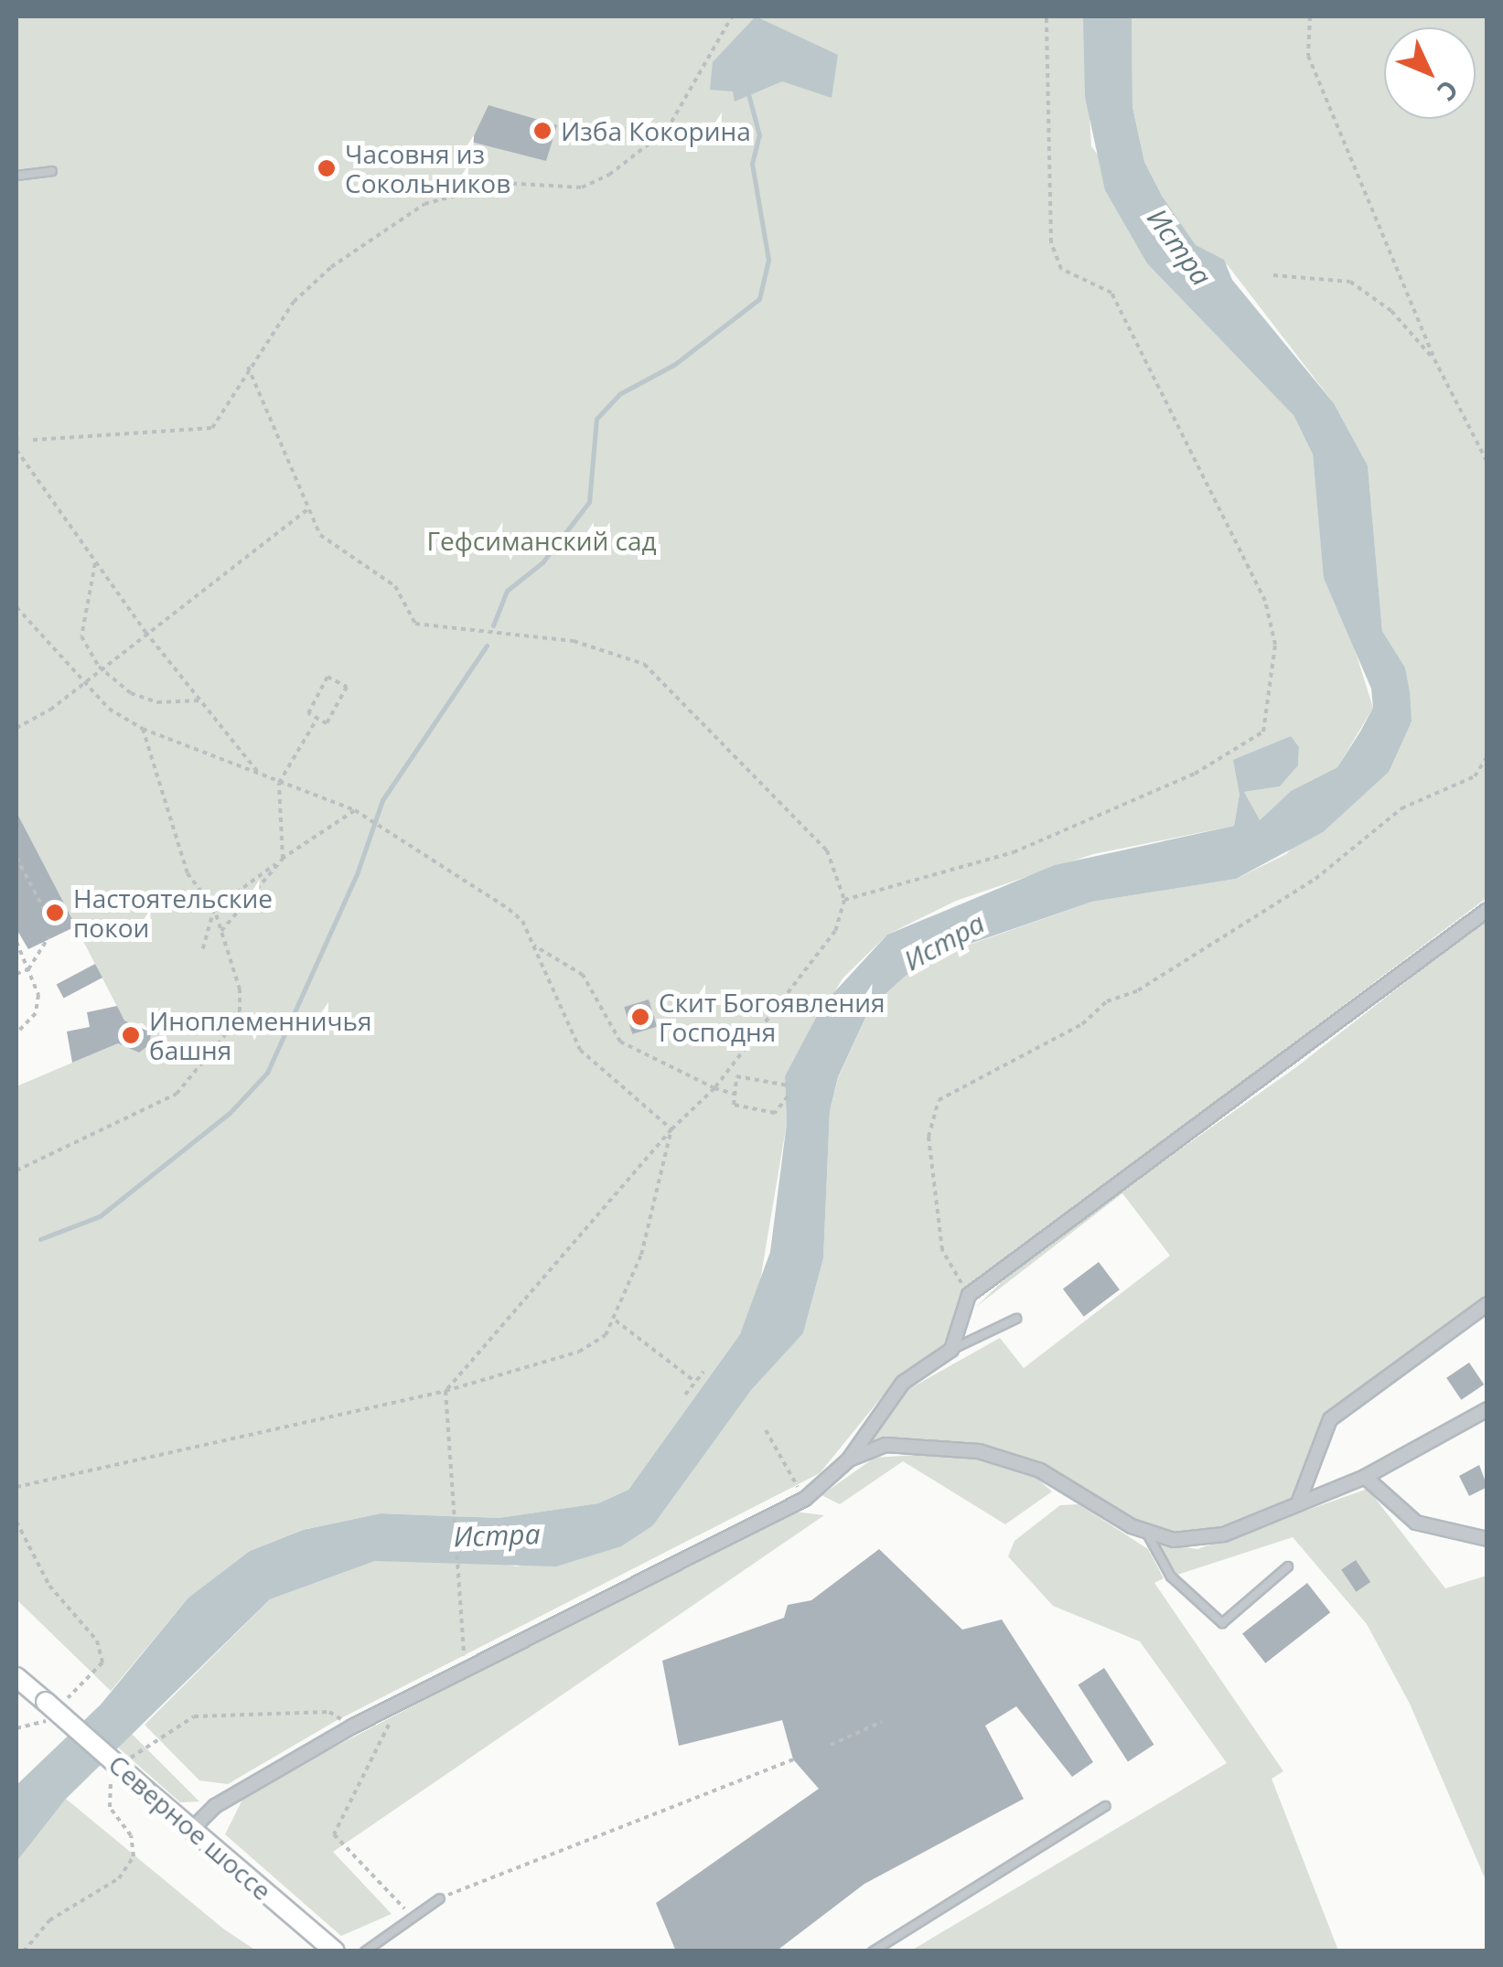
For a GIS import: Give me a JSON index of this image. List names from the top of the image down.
{
  "streets": {
    "main road": ["Северное шоссе"]
  },
  "water": ["Истра"],
  "parks": ["Гефсиманский сад"],
  "places": [
    "Изба Кокорина",
    "Часовня из Сокольников",
    "Настоятельские покои",
    "Скит Богоявления Господня",
    "Иноплеменничья башня"
  ],
  "north": "bottom right"
}
